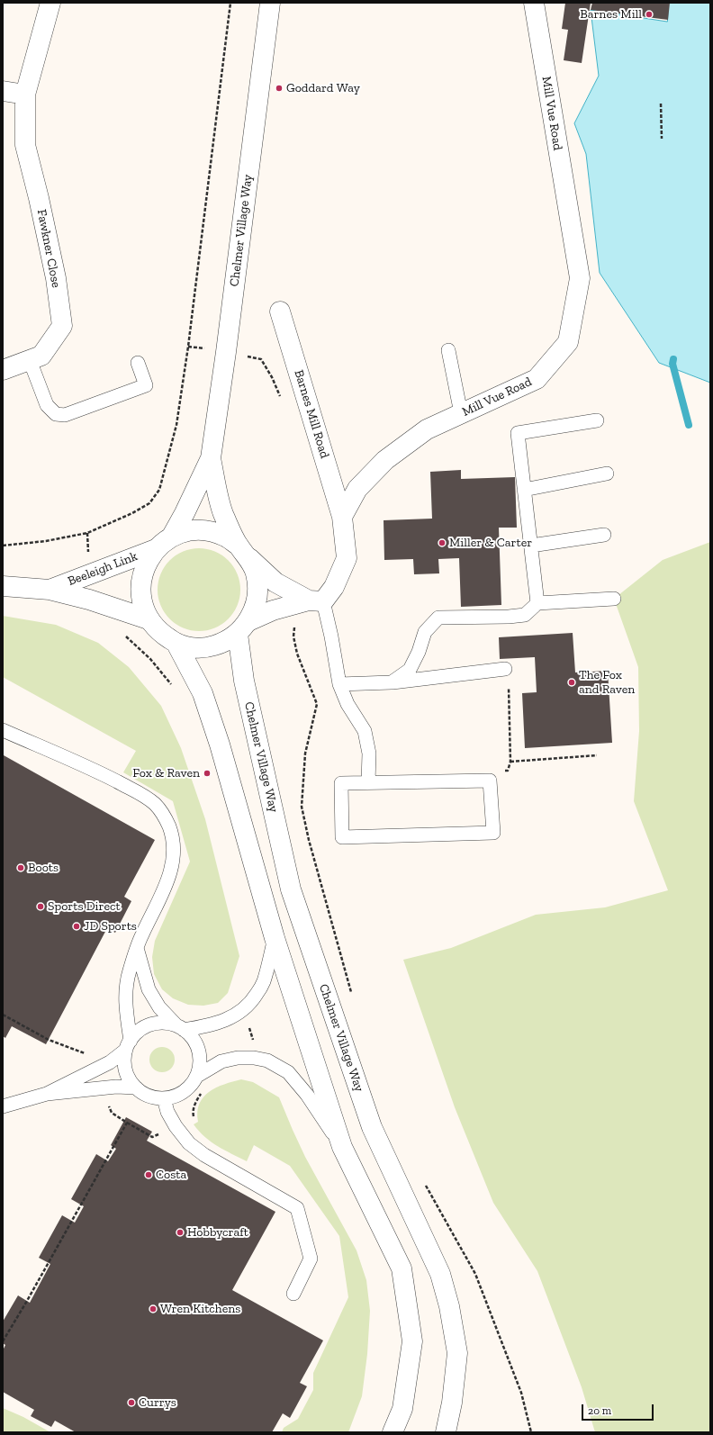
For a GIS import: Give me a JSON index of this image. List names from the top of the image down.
{
  "streets": {
    "street": [
      "Mill Vue Road",
      "Chelmer Village Way",
      "Fawkner Close",
      "Barnes Mill Road",
      "Beeleigh Link"
    ]
  },
  "crossings": [
    ["Mill Vue Road", "Barnes Mill Road"],
    ["Chelmer Village Way", "Beeleigh Link"]
  ],
  "places": [
    "Barnes Mill",
    "Goddard Way",
    "Miller & Carter",
    "The Fox and Raven",
    "Fox & Raven",
    "Boots",
    "Sports Direct",
    "JD Sports",
    "Costa",
    "Hobbycraft",
    "Wren Kitchens",
    "Currys"
  ],
  "scale_bar": "20 m"
}
